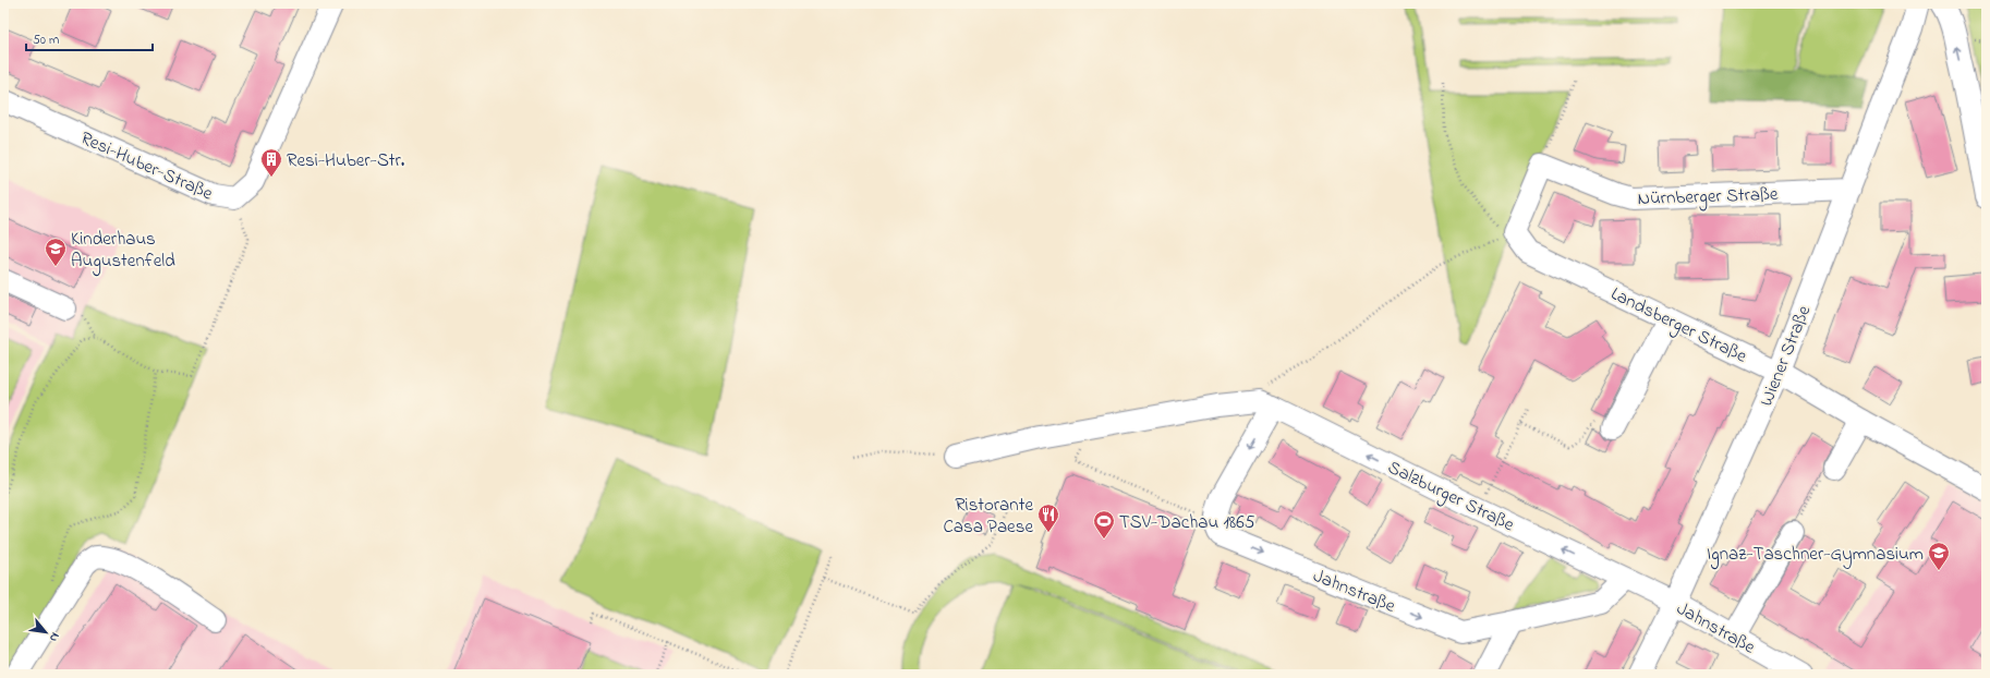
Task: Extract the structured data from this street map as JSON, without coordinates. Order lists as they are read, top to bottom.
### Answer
{
  "streets": {
    "street": [
      "Resi-Huber-Straße",
      "Nürnberger Straße",
      "Landsberger Straße",
      "Wiener Straße",
      "Salzburger Straße",
      "Jahnstraße"
    ]
  },
  "crossings": [
    ["Nürnberger Straße", "Wiener Straße"],
    ["Landsberger Straße", "Wiener Straße"],
    ["Wiener Straße", "Jahnstraße"],
    ["Salzburger Straße", "Jahnstraße"]
  ],
  "one_way": ["Salzburger Straße", "Jahnstraße"],
  "places": {
    "building": ["Resi-Huber-Str."],
    "school or university": ["Kinderhaus Augustenfeld", "Ignaz-Taschner-Gymnasium"],
    "restaurant": ["Ristorante Casa Paese"],
    "sports": ["TSV-Dachau 1865"]
  },
  "scale_bar": "50 m",
  "north": "bottom right"
}
